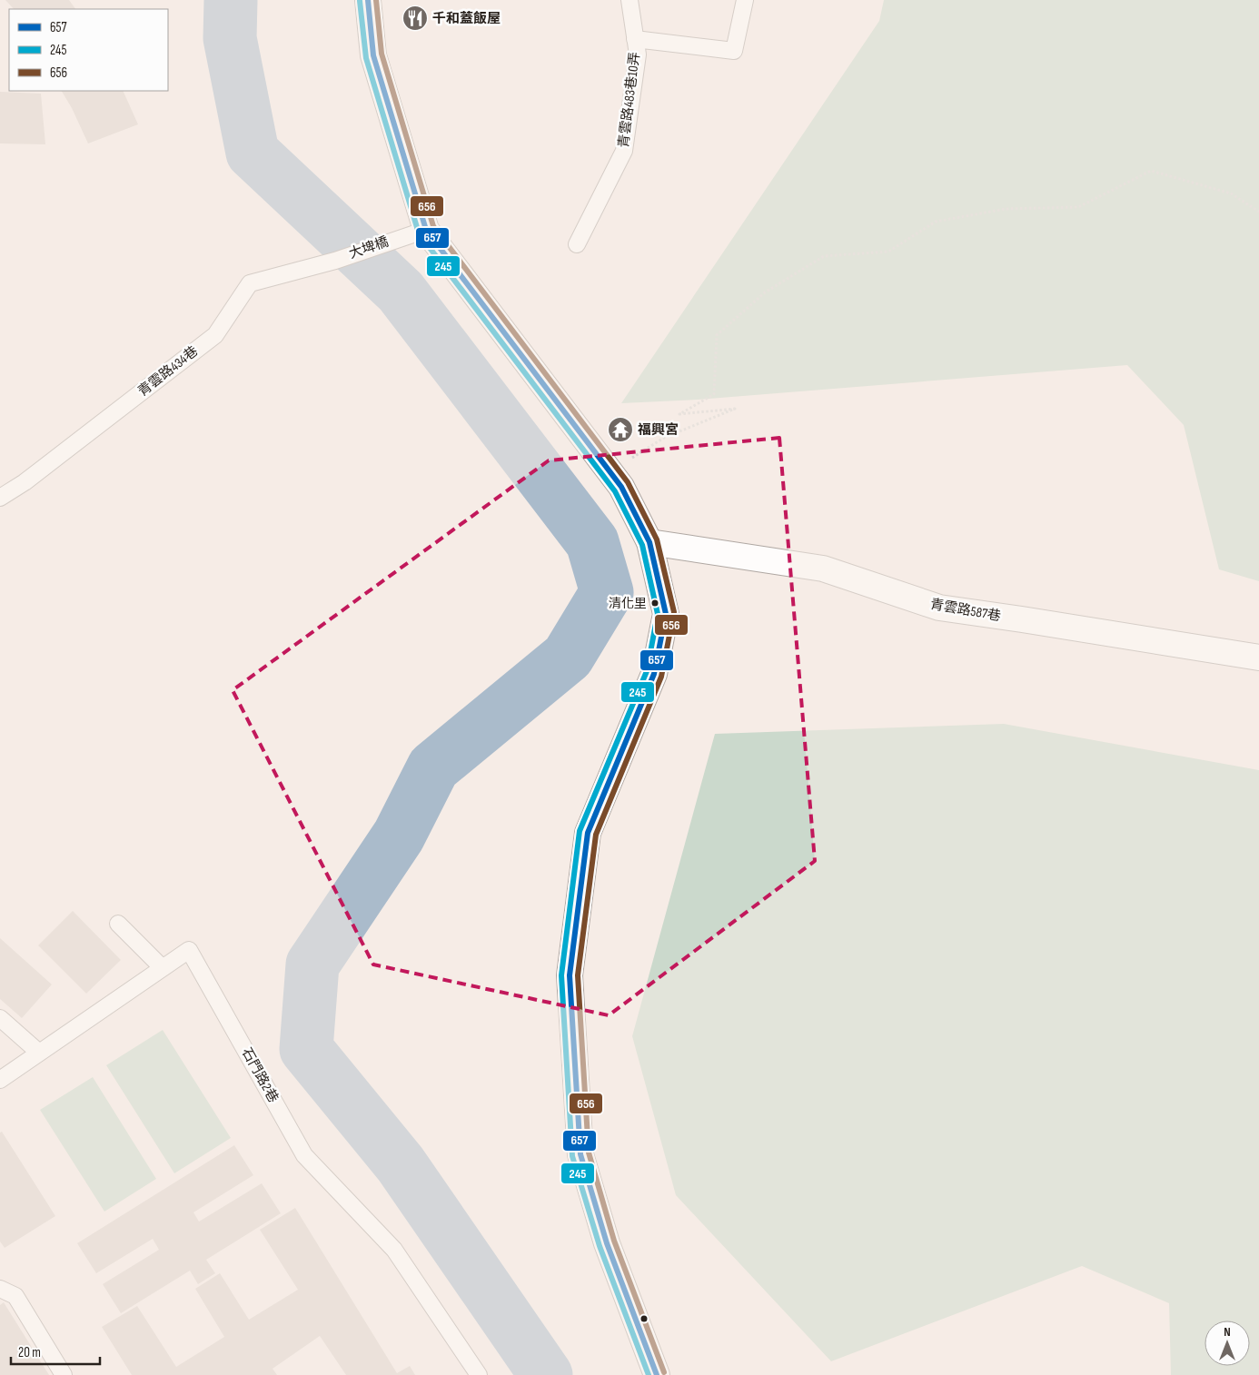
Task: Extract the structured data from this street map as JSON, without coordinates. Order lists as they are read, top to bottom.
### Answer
{
  "streets": {
    "street": ["青雲路587巷"],
    "lane": [
      "青雲路483巷10弄",
      "大埤橋",
      "青雲路434巷",
      "石門路2巷"
    ]
  },
  "crossings": [
    ["大埤橋", "青雲路434巷"]
  ],
  "places": {
    "restaurant": ["千和蓋飯屋"],
    "temple": ["福興宮"],
    "other": ["清化里"]
  },
  "lines": ["transit line 657", "transit line 656", "transit line 245"],
  "legend": ["657", "245", "656"],
  "scale_bar": "20 m",
  "north": "top"
}
